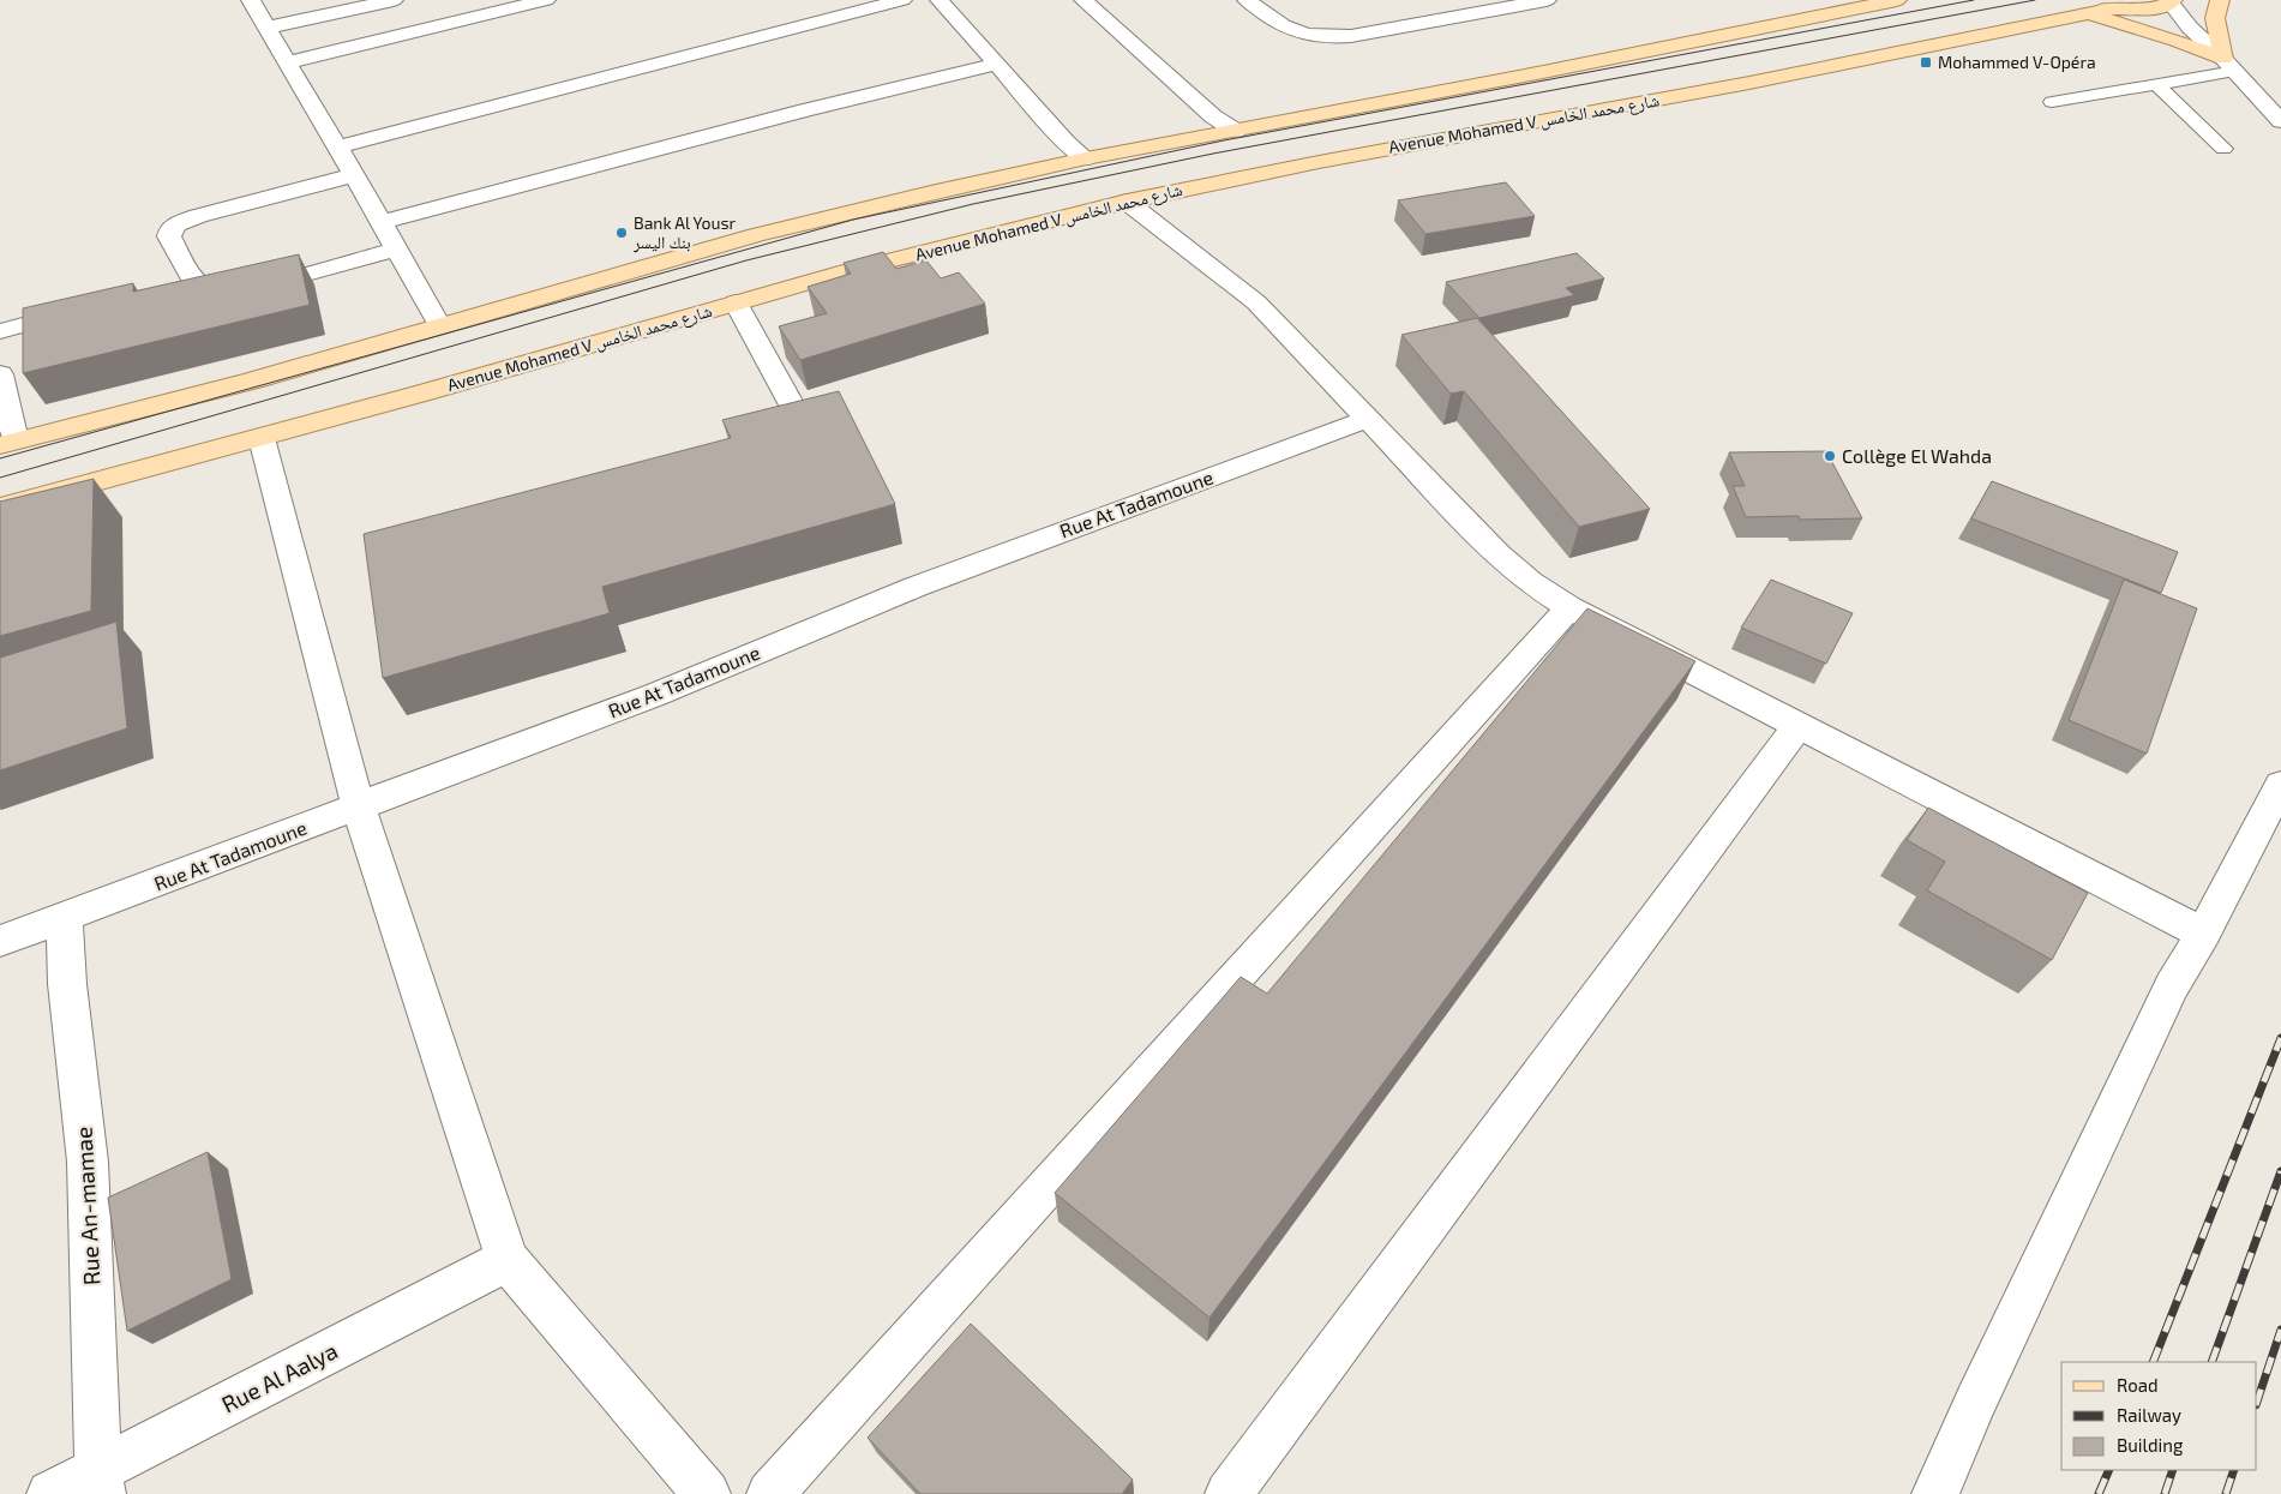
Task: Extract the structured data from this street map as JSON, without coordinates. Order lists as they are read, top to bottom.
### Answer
{
  "streets": {
    "main road": ["Avenue Mohamed V شارع محمد الخامس"],
    "street": ["Rue At Tadamoune", "Rue An-mamae", "Rue Al Aalya"]
  },
  "crossings": [
    ["Rue At Tadamoune", "Rue An-mamae"],
    ["Rue An-mamae", "Rue Al Aalya"]
  ],
  "places": {
    "transit": ["Mohammed V-Opéra"],
    "other": ["Bank Al Yousr بنك اليسر", "Collège El Wahda"]
  },
  "legend": ["Road", "Railway", "Building"]
}
